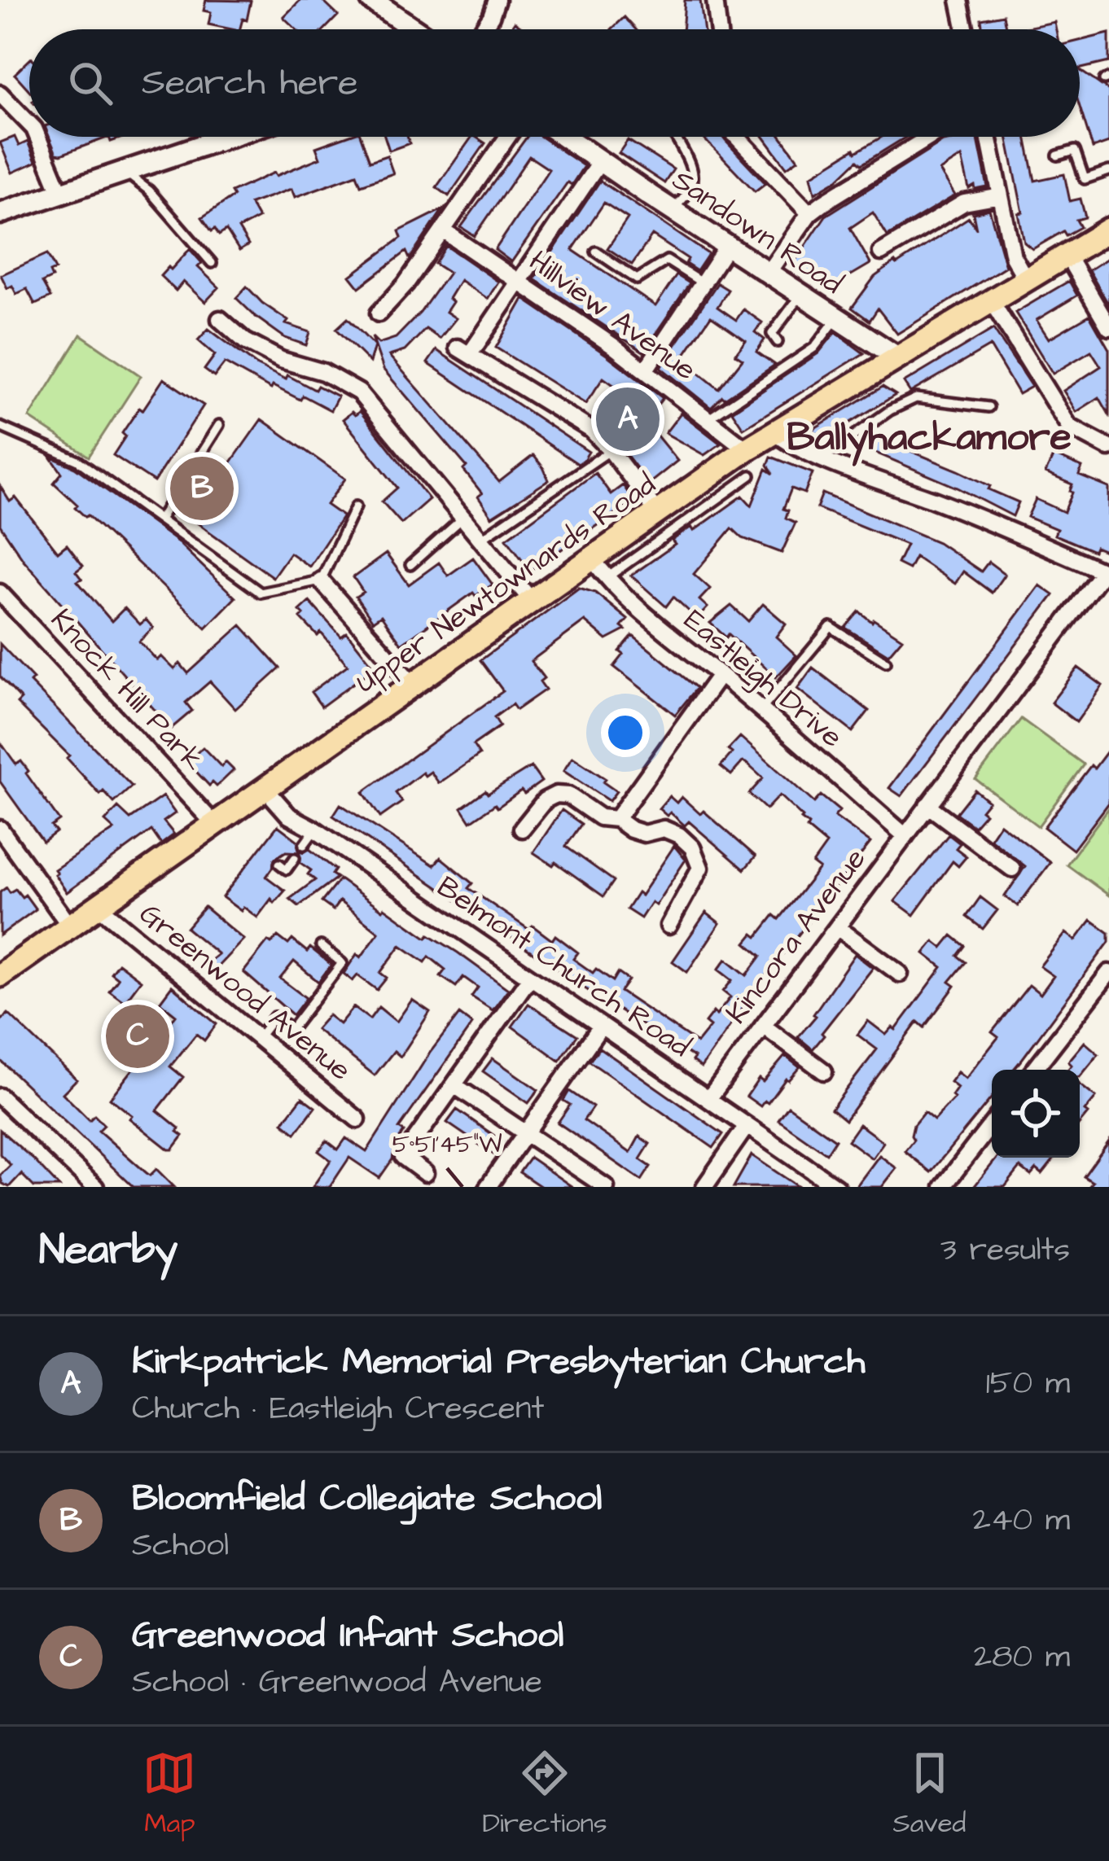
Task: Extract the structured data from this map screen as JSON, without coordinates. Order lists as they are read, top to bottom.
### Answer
{
  "streets": {
    "main road": ["Upper Newtownards Road"],
    "street": [
      "Sandown Road",
      "Hillview Avenue",
      "Eastleigh Drive",
      "Knock Hill Park",
      "Kincora Avenue",
      "Belmont Church Road",
      "Greenwood Avenue"
    ]
  },
  "crossings": [
    ["Sandown Road", "Upper Newtownards Road"],
    ["Hillview Avenue", "Upper Newtownards Road"],
    ["Upper Newtownards Road", "Eastleigh Drive"],
    ["Upper Newtownards Road", "Knock Hill Park"],
    ["Upper Newtownards Road", "Belmont Church Road"],
    ["Upper Newtownards Road", "Greenwood Avenue"],
    ["Eastleigh Drive", "Kincora Avenue"],
    ["Kincora Avenue", "Belmont Church Road"]
  ],
  "districts": ["Ballyhackamore"],
  "page": {
    "search": "Search here",
    "pins": ["A", "B", "C"],
    "heading": ["Nearby", "3 results"],
    "list": [
      {
        "mark": "A",
        "name": "Kirkpatrick Memorial Presbyterian Church",
        "note": "Church · Eastleigh Crescent",
        "value": "150 m"
      },
      {
        "mark": "B",
        "name": "Bloomfield Collegiate School",
        "note": "School",
        "value": "240 m"
      },
      {
        "mark": "C",
        "name": "Greenwood Infant School",
        "note": "School · Greenwood Avenue",
        "value": "280 m"
      }
    ],
    "nav": ["Map", "Directions", "Saved"]
  },
  "coordinates": ["5°51'45\"W"]
}
